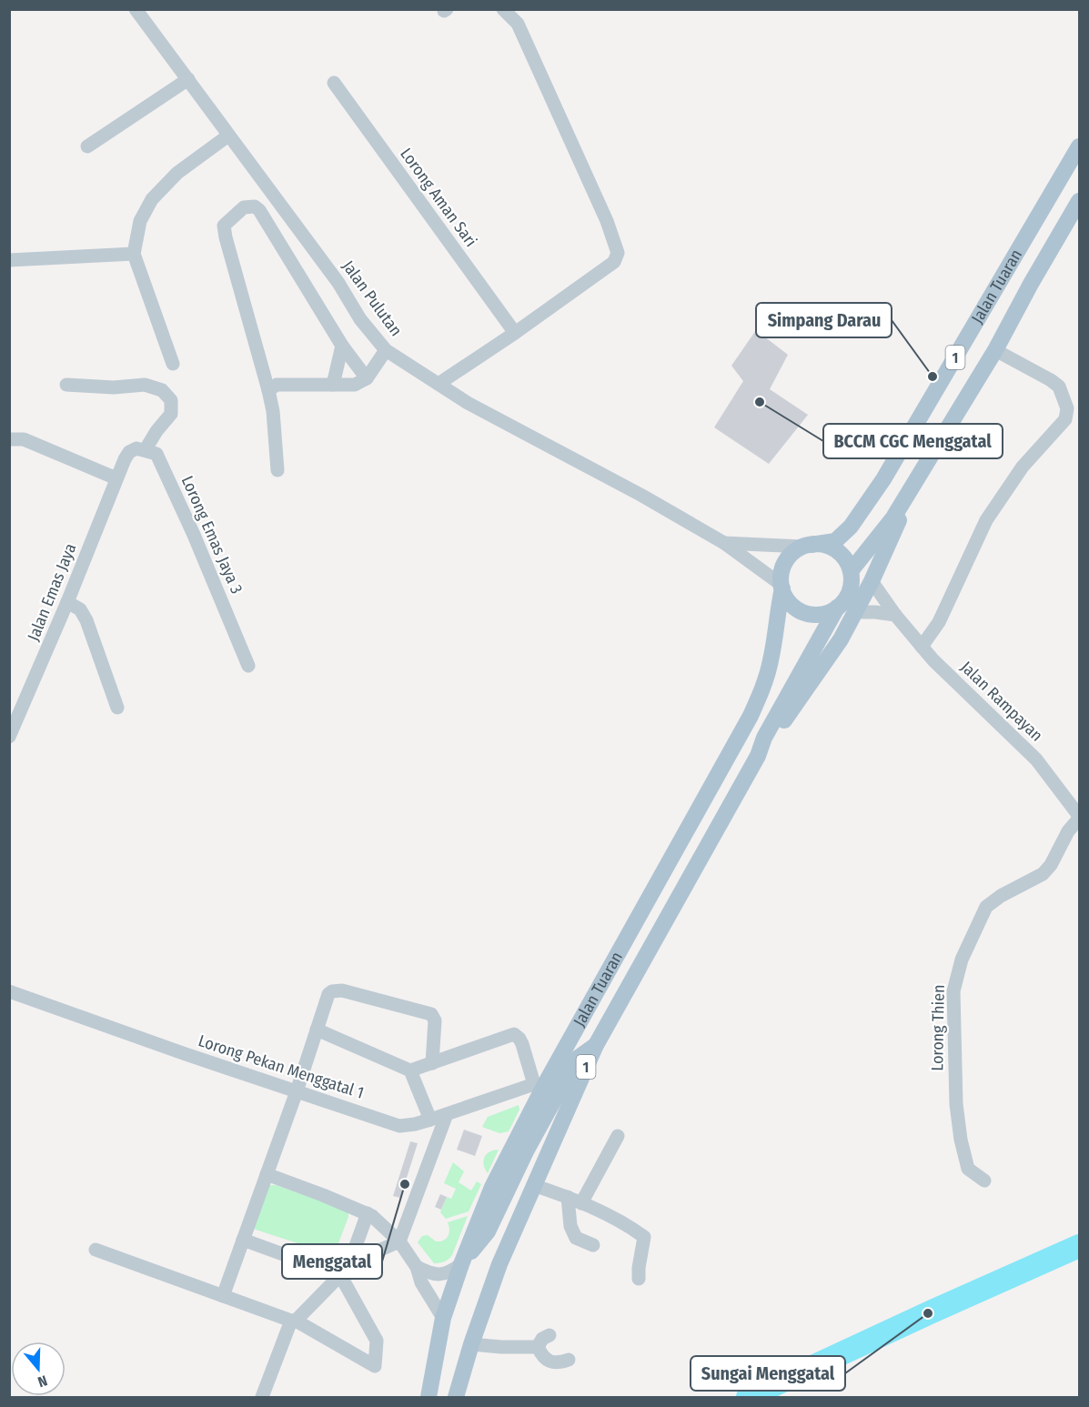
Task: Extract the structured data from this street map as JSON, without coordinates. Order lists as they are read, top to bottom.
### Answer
{
  "streets": {
    "main road": ["Jalan Tuaran", "1"],
    "street": [
      "Lorong Aman Sari",
      "Jalan Pulutan",
      "Lorong Emas Jaya 3",
      "Jalan Emas Jaya",
      "Jalan Rampayan",
      "Lorong Thien",
      "Lorong Pekan Menggatal 1"
    ]
  },
  "crossings": [
    ["Jalan Tuaran", "Jalan Pulutan"],
    ["Jalan Tuaran", "1"],
    ["Jalan Tuaran", "Lorong Pekan Menggatal 1"],
    ["Jalan Pulutan", "1"],
    ["Lorong Emas Jaya 3", "Jalan Emas Jaya"],
    ["Jalan Rampayan", "Lorong Thien"]
  ],
  "places": [
    "Simpang Darau",
    "BCCM CGC Menggatal",
    "Menggatal",
    "Sungai Menggatal"
  ],
  "north": "bottom"
}
